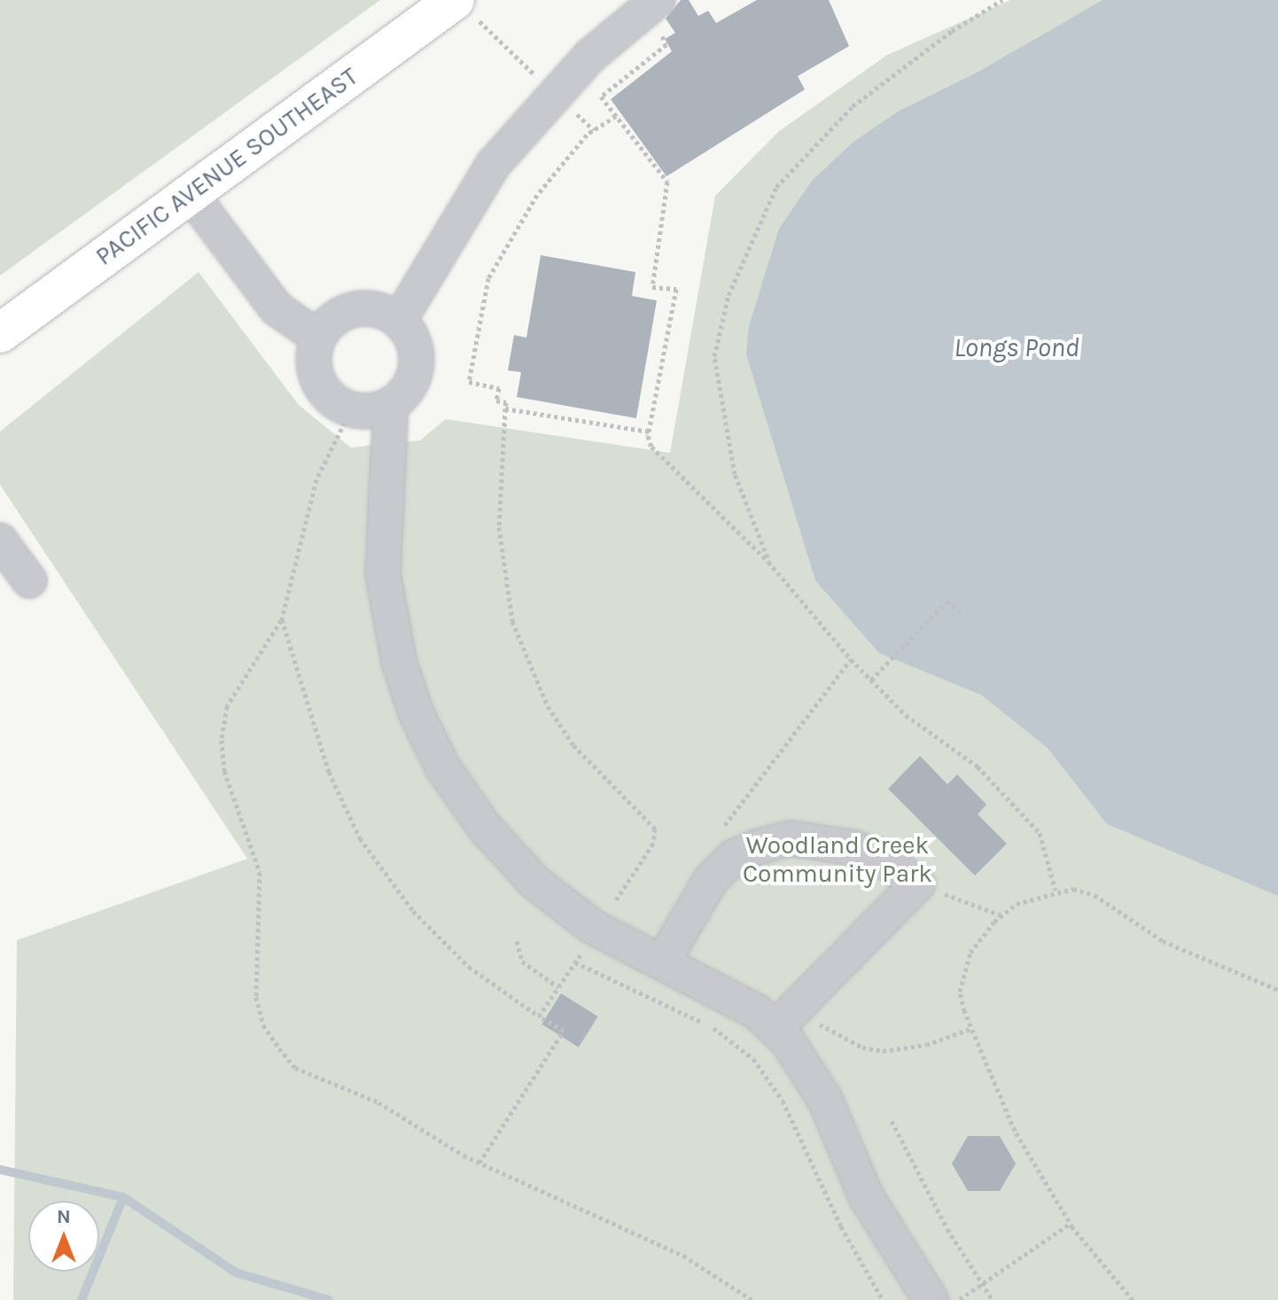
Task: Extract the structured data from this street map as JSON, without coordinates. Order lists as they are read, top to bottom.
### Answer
{
  "streets": {
    "main road": ["PACIFIC AVENUE SOUTHEAST"]
  },
  "water": ["Longs Pond"],
  "parks": ["Woodland Creek Community Park"],
  "north": "top"
}
